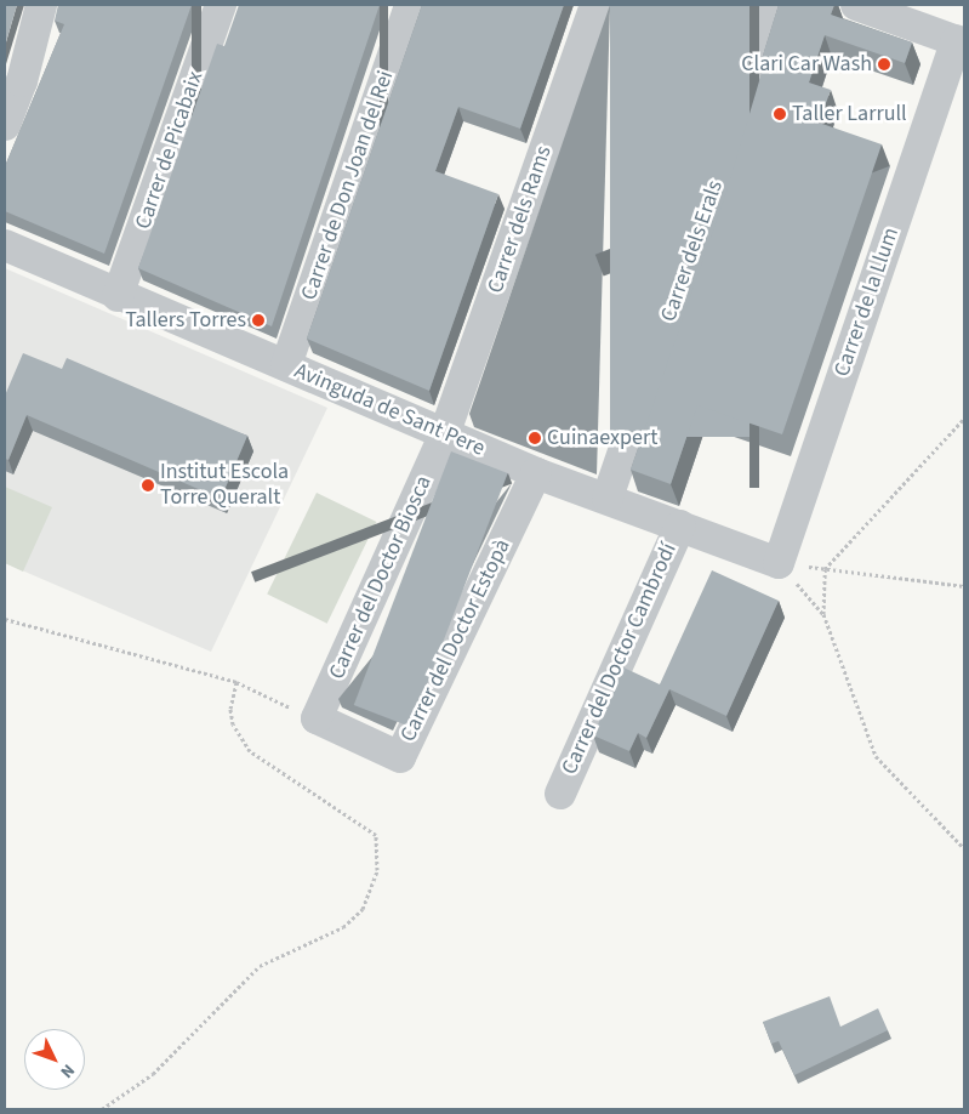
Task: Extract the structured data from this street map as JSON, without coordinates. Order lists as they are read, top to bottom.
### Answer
{
  "streets": {
    "street": [
      "Carrer de Picabaix",
      "Carrer de Don Joan del Rei",
      "Carrer dels Rams",
      "Carrer dels Erals",
      "Carrer de la Llum",
      "Avinguda de Sant Pere",
      "Carrer del Doctor Biosca",
      "Carrer del Doctor Estopà",
      "Carrer del Doctor Cambrodí"
    ]
  },
  "crossings": [
    ["Carrer de Picabaix", "Avinguda de Sant Pere"],
    ["Carrer de Don Joan del Rei", "Avinguda de Sant Pere"],
    ["Carrer dels Rams", "Avinguda de Sant Pere"],
    ["Carrer dels Rams", "Carrer del Doctor Biosca"],
    ["Carrer dels Erals", "Avinguda de Sant Pere"],
    ["Carrer de la Llum", "Avinguda de Sant Pere"],
    ["Avinguda de Sant Pere", "Carrer del Doctor Biosca"],
    ["Avinguda de Sant Pere", "Carrer del Doctor Estopà"],
    ["Avinguda de Sant Pere", "Carrer del Doctor Cambrodí"],
    ["Carrer del Doctor Biosca", "Carrer del Doctor Estopà"]
  ],
  "places": [
    "Clari Car Wash",
    "Taller Larrull",
    "Tallers Torres",
    "Cuinaexpert",
    "Institut Escola Torre Queralt"
  ],
  "north": "bottom right"
}
